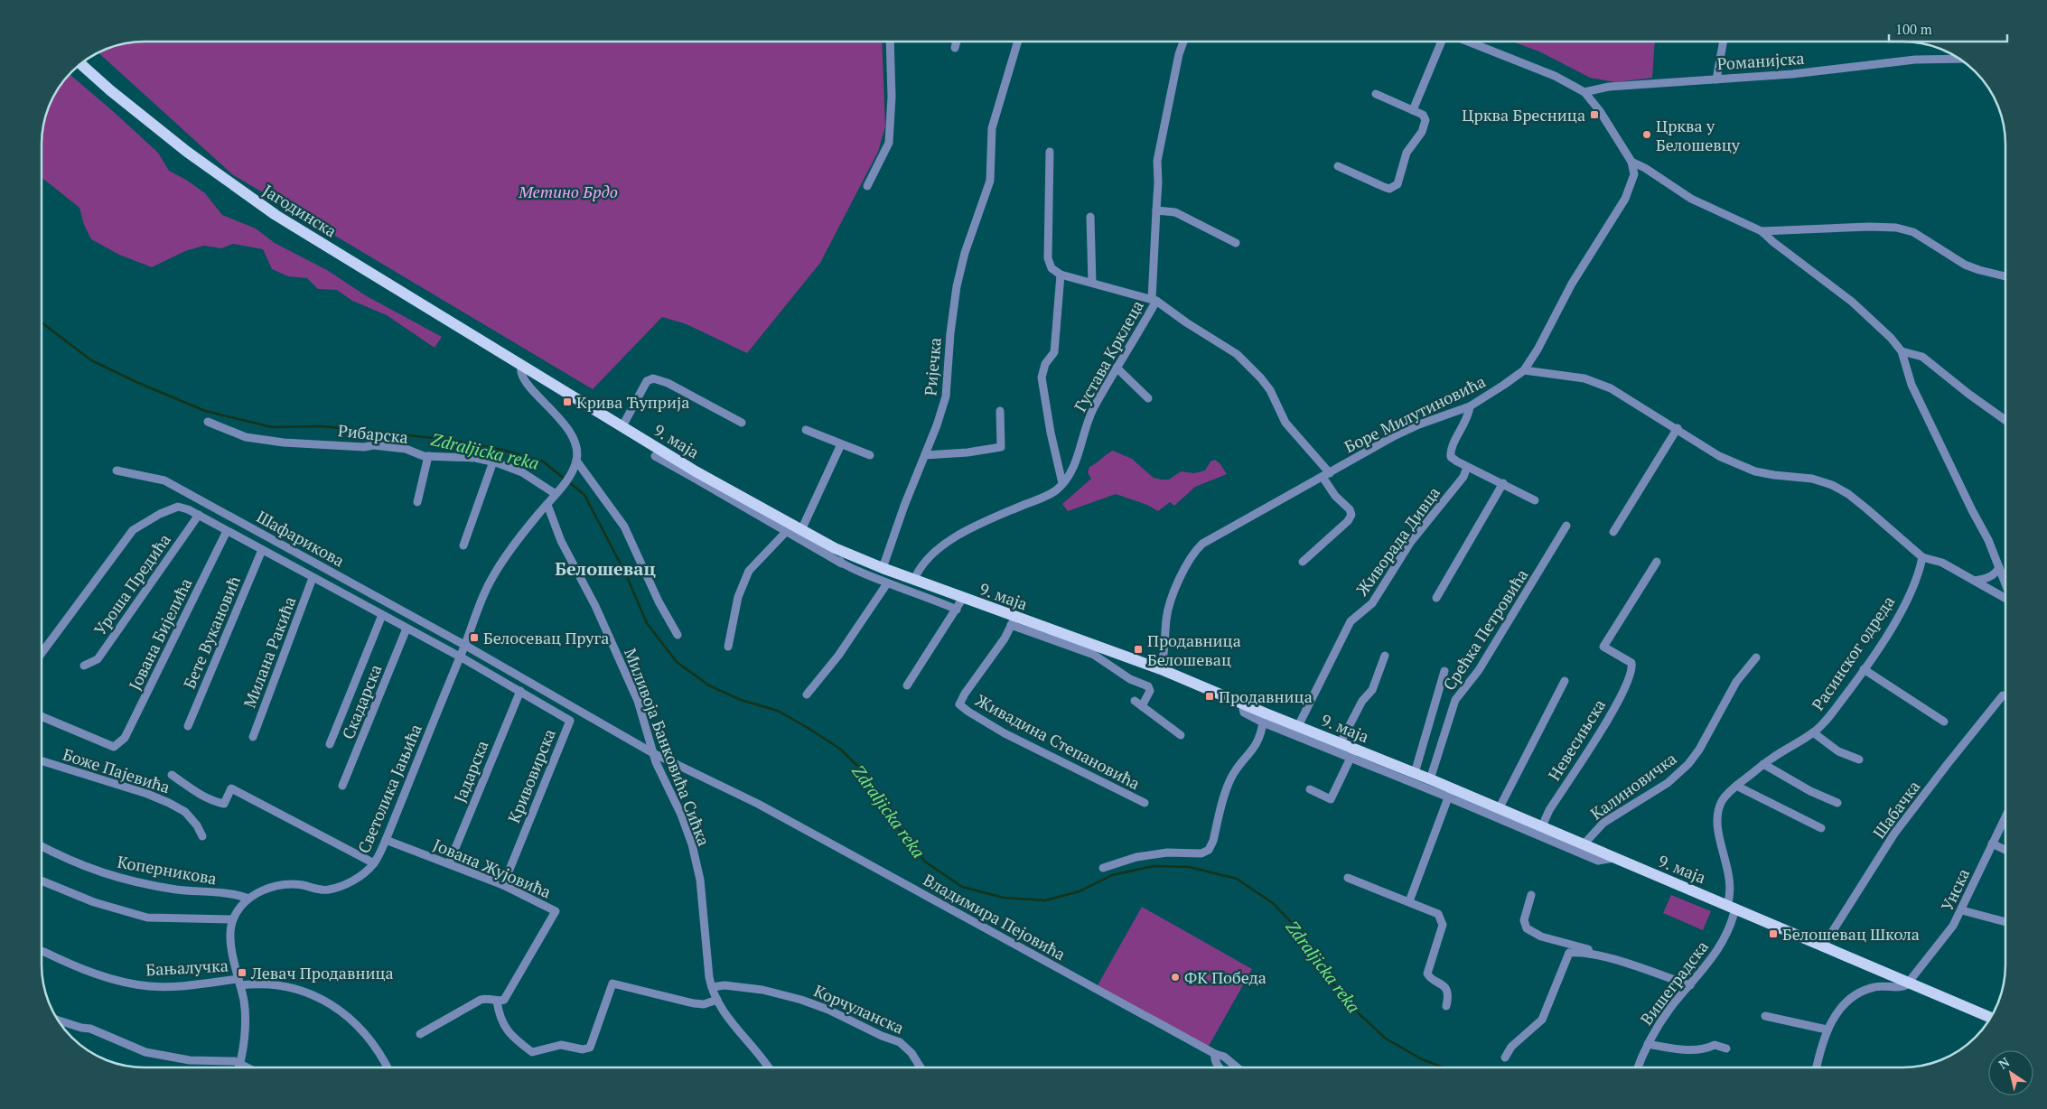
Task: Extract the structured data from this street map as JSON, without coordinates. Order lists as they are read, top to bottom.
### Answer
{
  "streets": {
    "main road": ["Јагодинска", "9. маја"],
    "street": [
      "Романијска",
      "Густава Крклеца",
      "Ријечка",
      "Боре Милутиновића",
      "Рибарска",
      "Шафарикова",
      "Живорада Дивца",
      "Уроша Предића",
      "Срећка Петровића",
      "Бете Вукановић",
      "Јована Бијелића",
      "Милана Ракића",
      "Расинског одреда",
      "Скадарска",
      "Невесињска",
      "Живадина Степановића",
      "Миливоја Банковића Сићка",
      "Боже Пајевића",
      "Јадарска",
      "Кривовирска",
      "Калиновичка",
      "Светолика Јањића",
      "Шабачка",
      "Јована Жујовића",
      "Коперникова",
      "Унска",
      "Владимира Пејовића",
      "Бањалучка",
      "Вишеградска",
      "Корчуланска"
    ]
  },
  "crossings": [
    ["Јагодинска", "9. маја"],
    ["Густава Крклеца", "9. маја"],
    ["Ријечка", "9. маја"],
    ["Боре Милутиновића", "9. маја"],
    ["Рибарска", "Светолика Јањића"],
    ["9. маја", "Живорада Дивца"],
    ["9. маја", "Срећка Петровића"],
    ["9. маја", "Расинског одреда"],
    ["9. маја", "Невесињска"],
    ["9. маја", "Живадина Степановића"],
    ["9. маја", "Калиновичка"],
    ["9. маја", "Шабачка"],
    ["9. маја", "Унска"],
    ["9. маја", "Вишеградска"],
    ["Шафарикова", "Миливоја Банковића Сићка"],
    ["Шафарикова", "Светолика Јањића"],
    ["Шафарикова", "Владимира Пејовића"],
    ["Уроша Предића", "Кривовирска"],
    ["Бете Вукановић", "Кривовирска"],
    ["Јована Бијелића", "Кривовирска"],
    ["Милана Ракића", "Кривовирска"],
    ["Расинског одреда", "Вишеградска"],
    ["Скадарска", "Кривовирска"],
    ["Миливоја Банковића Сићка", "Светолика Јањића"],
    ["Миливоја Банковића Сићка", "Владимира Пејовића"],
    ["Миливоја Банковића Сићка", "Корчуланска"],
    ["Јадарска", "Кривовирска"],
    ["Јадарска", "Јована Жујовића"],
    ["Кривовирска", "Светолика Јањића"],
    ["Кривовирска", "Јована Жујовића"],
    ["Светолика Јањића", "Јована Жујовића"],
    ["Светолика Јањића", "Коперникова"]
  ],
  "districts": ["Белошевац"],
  "water": ["Zdraljicka reka"],
  "parks": ["Метино Брдо"],
  "places": {
    "transit": [
      "Црква Бресница",
      "Крива Ћуприја",
      "Белосевац Пруга",
      "Продавница Белошевац",
      "Продавница",
      "Белошевац Школа",
      "Левач Продавница"
    ],
    "other": ["Црква у Белошевцу", "ФК Победа"]
  },
  "scale_bar": "100 m",
  "north": "top left"
}
